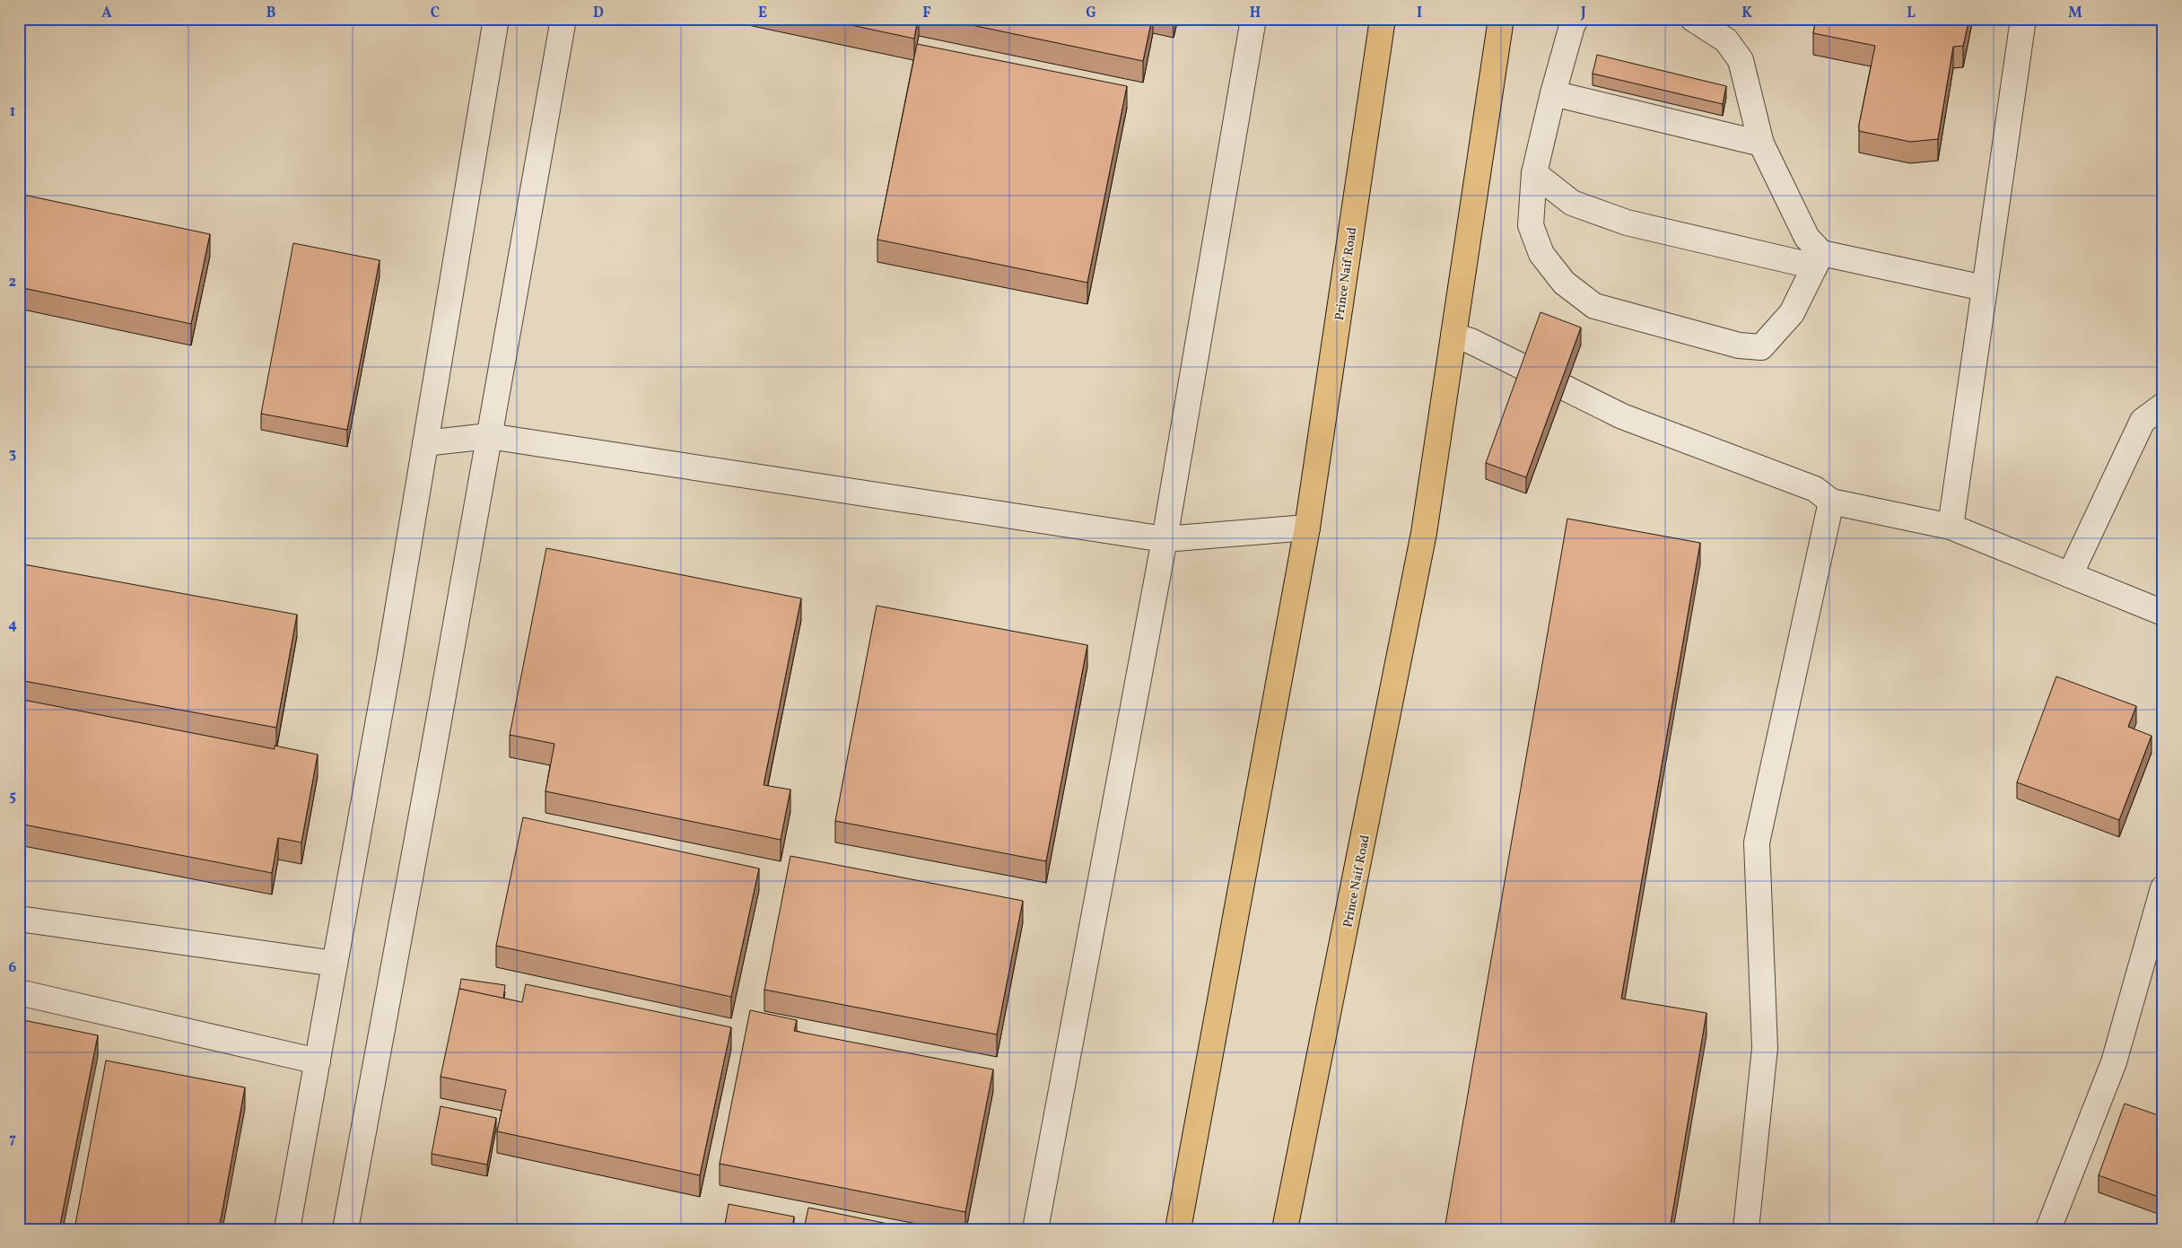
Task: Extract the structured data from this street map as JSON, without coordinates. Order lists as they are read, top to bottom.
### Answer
{
  "streets": {
    "main road": ["Prince Naif Road"]
  },
  "grid": {
    "columns": [
      "A",
      "B",
      "C",
      "D",
      "E",
      "F",
      "G",
      "H",
      "I",
      "J",
      "K",
      "L",
      "M"
    ],
    "rows": [
      "1",
      "2",
      "3",
      "4",
      "5",
      "6",
      "7"
    ]
  }
}
